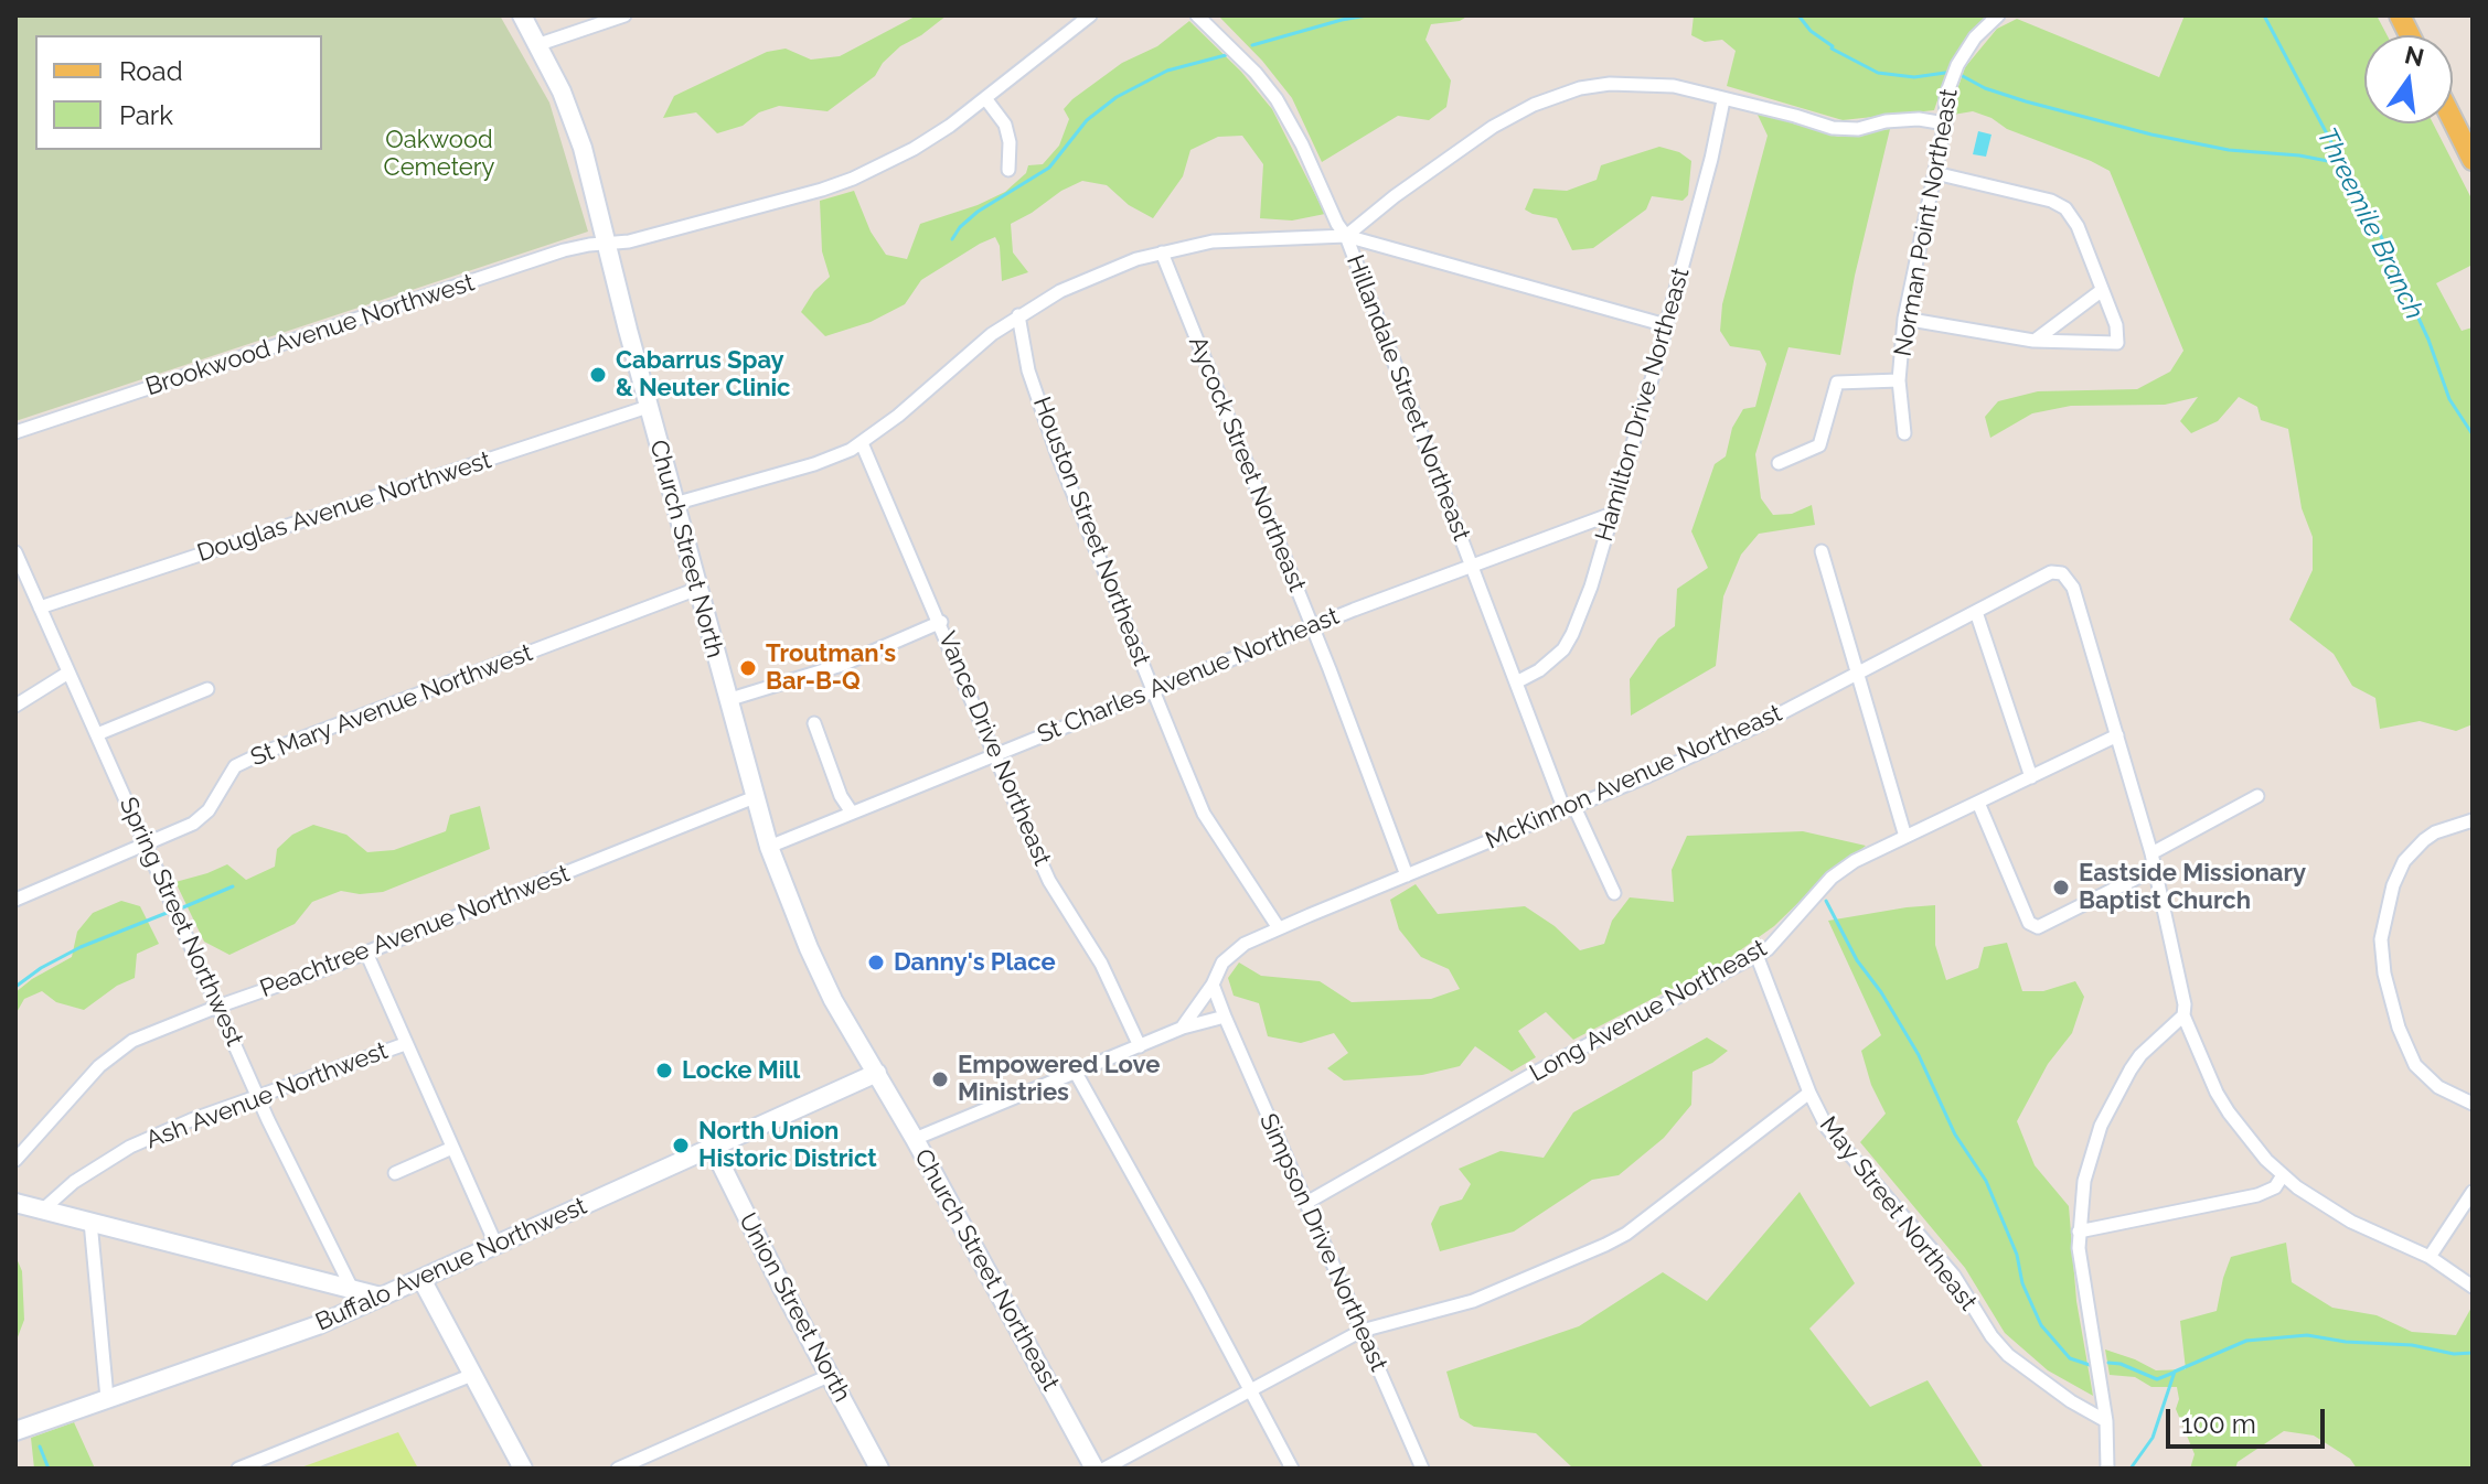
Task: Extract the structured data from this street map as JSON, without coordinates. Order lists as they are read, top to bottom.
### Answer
{
  "streets": {
    "street": [
      "Norman Point Northeast",
      "Brookwood Avenue Northwest",
      "Hillandale Street Northeast",
      "Hamilton Drive Northeast",
      "Aycock Street Northeast",
      "Douglas Avenue Northwest",
      "Houston Street Northeast",
      "Church Street North",
      "St Charles Avenue Northeast",
      "St Mary Avenue Northwest",
      "Vance Drive Northeast",
      "McKinnon Avenue Northeast",
      "Spring Street Northwest",
      "Peachtree Avenue Northwest",
      "Long Avenue Northeast",
      "Ash Avenue Northwest",
      "May Street Northeast",
      "Simpson Drive Northeast",
      "Buffalo Avenue Northwest",
      "Church Street Northeast",
      "Union Street North"
    ]
  },
  "crossings": [
    ["Brookwood Avenue Northwest", "Church Street North"],
    ["Hillandale Street Northeast", "Hamilton Drive Northeast"],
    ["Hillandale Street Northeast", "St Charles Avenue Northeast"],
    ["Hillandale Street Northeast", "McKinnon Avenue Northeast"],
    ["Hamilton Drive Northeast", "St Charles Avenue Northeast"],
    ["Aycock Street Northeast", "St Charles Avenue Northeast"],
    ["Aycock Street Northeast", "McKinnon Avenue Northeast"],
    ["Douglas Avenue Northwest", "Church Street North"],
    ["Douglas Avenue Northwest", "Spring Street Northwest"],
    ["Houston Street Northeast", "St Charles Avenue Northeast"],
    ["Houston Street Northeast", "McKinnon Avenue Northeast"],
    ["Church Street North", "St Charles Avenue Northeast"],
    ["Church Street North", "St Mary Avenue Northwest"],
    ["Church Street North", "Peachtree Avenue Northwest"],
    ["Church Street North", "Buffalo Avenue Northwest"],
    ["Church Street North", "Church Street Northeast"],
    ["St Charles Avenue Northeast", "Vance Drive Northeast"],
    ["St Mary Avenue Northwest", "Spring Street Northwest"],
    ["McKinnon Avenue Northeast", "Long Avenue Northeast"],
    ["Spring Street Northwest", "Peachtree Avenue Northwest"],
    ["Spring Street Northwest", "Ash Avenue Northwest"],
    ["Long Avenue Northeast", "May Street Northeast"],
    ["Long Avenue Northeast", "Simpson Drive Northeast"],
    ["Buffalo Avenue Northwest", "Church Street Northeast"],
    ["Buffalo Avenue Northwest", "Union Street North"]
  ],
  "water": ["Threemile Branch"],
  "parks": ["Oakwood Cemetery"],
  "places": [
    "Cabarrus Spay & Neuter Clinic",
    "Troutman's Bar-B-Q",
    "Eastside Missionary Baptist Church",
    "Danny's Place",
    "Locke Mill",
    "Empowered Love Ministries",
    "North Union Historic District"
  ],
  "legend": ["Road", "Park"],
  "scale_bar": "100 m",
  "north": "top"
}
